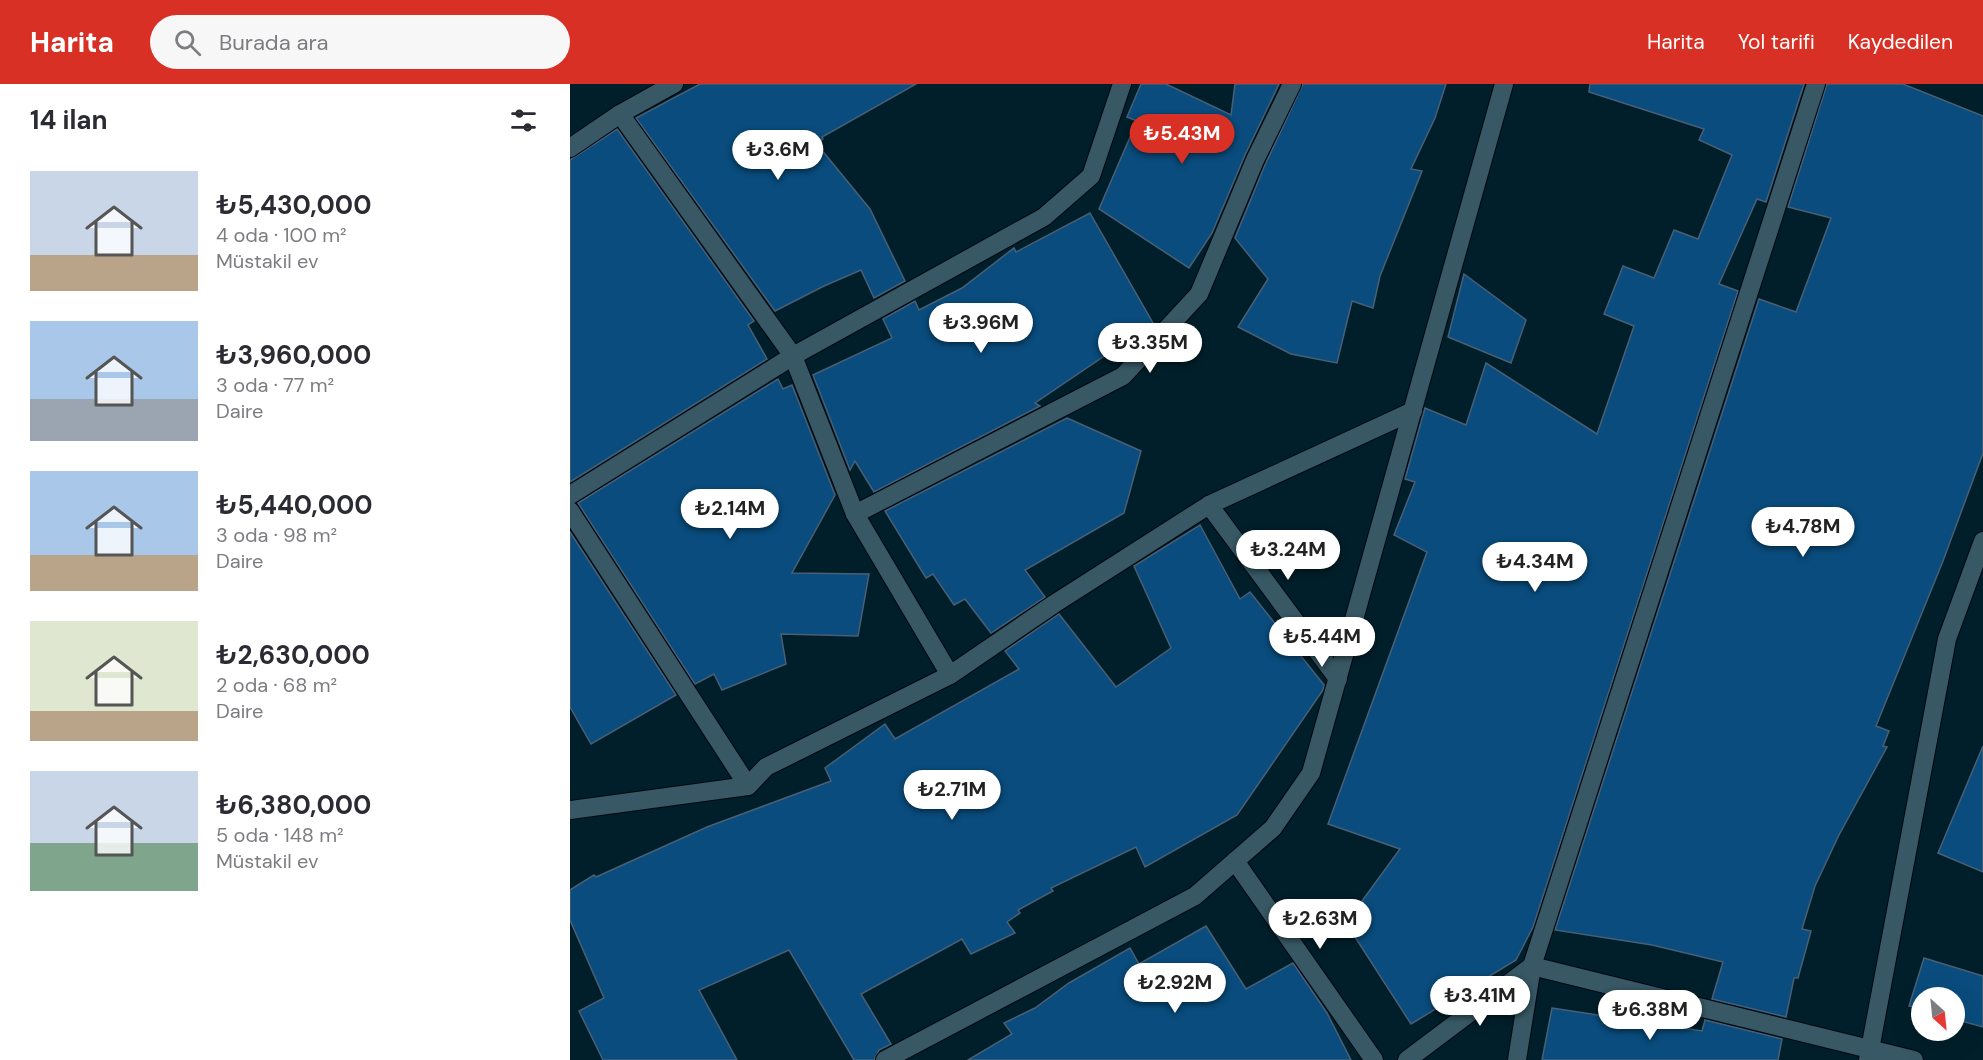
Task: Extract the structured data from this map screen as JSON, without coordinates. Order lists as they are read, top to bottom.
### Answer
{
  "north": "bottom right",
  "page": {
    "header": "Harita",
    "search": "Burada ara",
    "nav": ["Harita", "Yol tarifi", "Kaydedilen"],
    "heading": "14 ilan",
    "price": [
      "₺5.43M",
      "₺3.6M",
      "₺3.96M",
      "₺3.35M",
      "₺2.14M",
      "₺4.78M",
      "₺3.24M",
      "₺4.34M",
      "₺5.44M",
      "₺2.71M",
      "₺2.63M",
      "₺2.92M",
      "₺3.41M",
      "₺6.38M"
    ],
    "list": [
      {
        "name": "₺5,430,000",
        "note": "4 oda · 100 m² · Müstakil ev"
      },
      {
        "name": "₺3,960,000",
        "note": "3 oda · 77 m² · Daire"
      },
      {
        "name": "₺5,440,000",
        "note": "3 oda · 98 m² · Daire"
      },
      {
        "name": "₺2,630,000",
        "note": "2 oda · 68 m² · Daire"
      },
      {
        "name": "₺6,380,000",
        "note": "5 oda · 148 m² · Müstakil ev"
      }
    ]
  }
}
